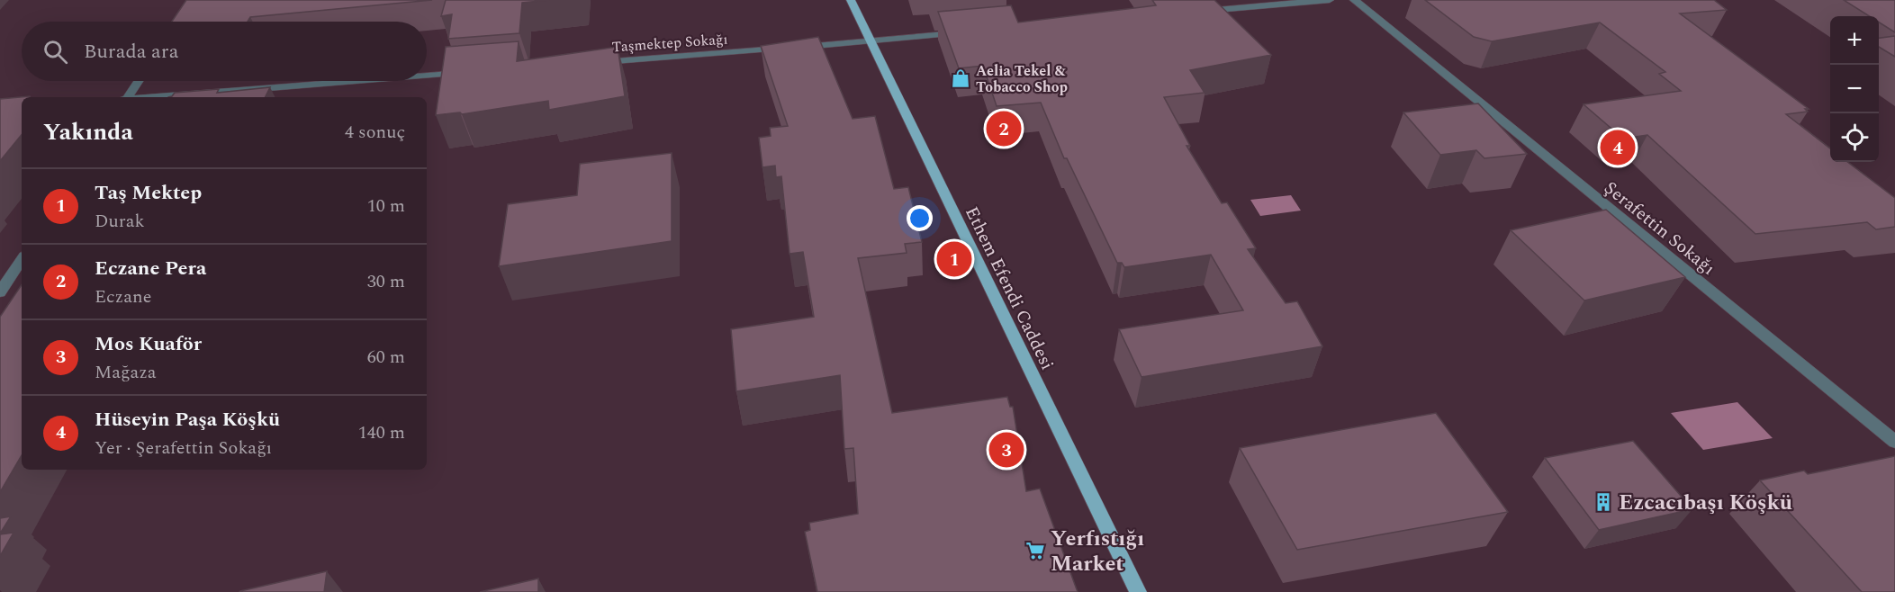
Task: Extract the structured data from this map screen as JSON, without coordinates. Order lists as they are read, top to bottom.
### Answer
{
  "streets": {
    "main road": ["Ethem Efendi Caddesi"],
    "street": ["Taşmektep Sokağı", "Şerafettin Sokağı"]
  },
  "crossings": [
    ["Taşmektep Sokağı", "Ethem Efendi Caddesi"]
  ],
  "places": {
    "shop": ["Aelia Tekel & Tobacco Shop"],
    "building": ["Ezcacıbaşı Köşkü"],
    "supermarket": ["Yerfıstığı Market"]
  },
  "page": {
    "map_buttons": ["+", "−"],
    "search": "Burada ara",
    "heading": ["Yakında", "4 sonuç"],
    "pins": [
      "2",
      "4",
      "1",
      "3"
    ],
    "list": [
      {
        "mark": "1",
        "name": "Taş Mektep",
        "note": "Durak",
        "value": "10 m"
      },
      {
        "mark": "2",
        "name": "Eczane Pera",
        "note": "Eczane",
        "value": "30 m"
      },
      {
        "mark": "3",
        "name": "Mos Kuaför",
        "note": "Mağaza",
        "value": "60 m"
      },
      {
        "mark": "4",
        "name": "Hüseyin Paşa Köşkü",
        "note": "Yer · Şerafettin Sokağı",
        "value": "140 m"
      }
    ]
  }
}
